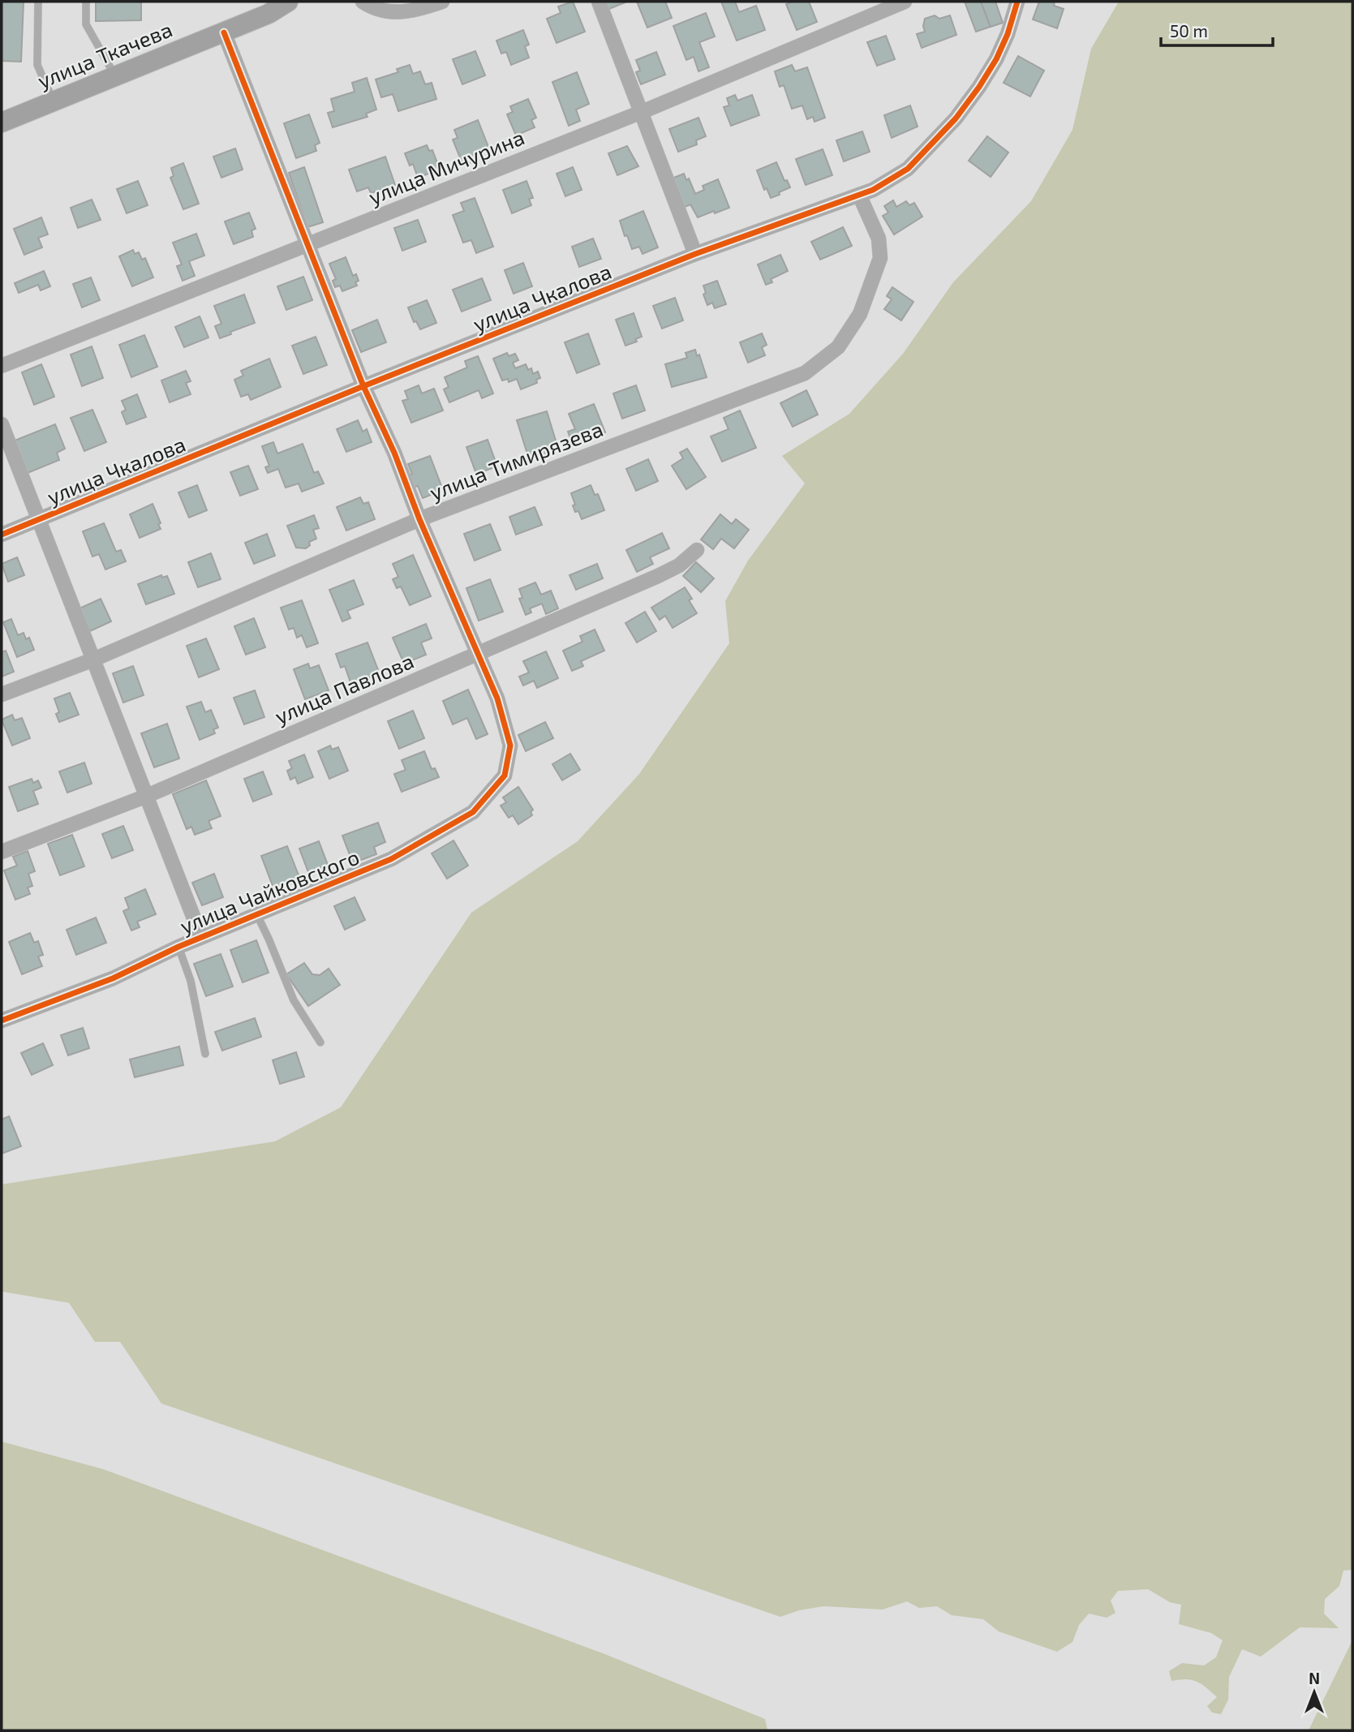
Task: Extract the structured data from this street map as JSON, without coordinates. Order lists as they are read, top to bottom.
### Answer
{
  "streets": {
    "street": [
      "улица Ткачева",
      "улица Мичурина",
      "улица Чкалова",
      "улица Тимирязева",
      "улица Павлова",
      "улица Чайковского"
    ]
  },
  "crossings": [
    ["улица Чкалова", "улица Тимирязева"],
    ["улица Павлова", "улица Чайковского"]
  ],
  "scale_bar": "50 m",
  "north": "top"
}
